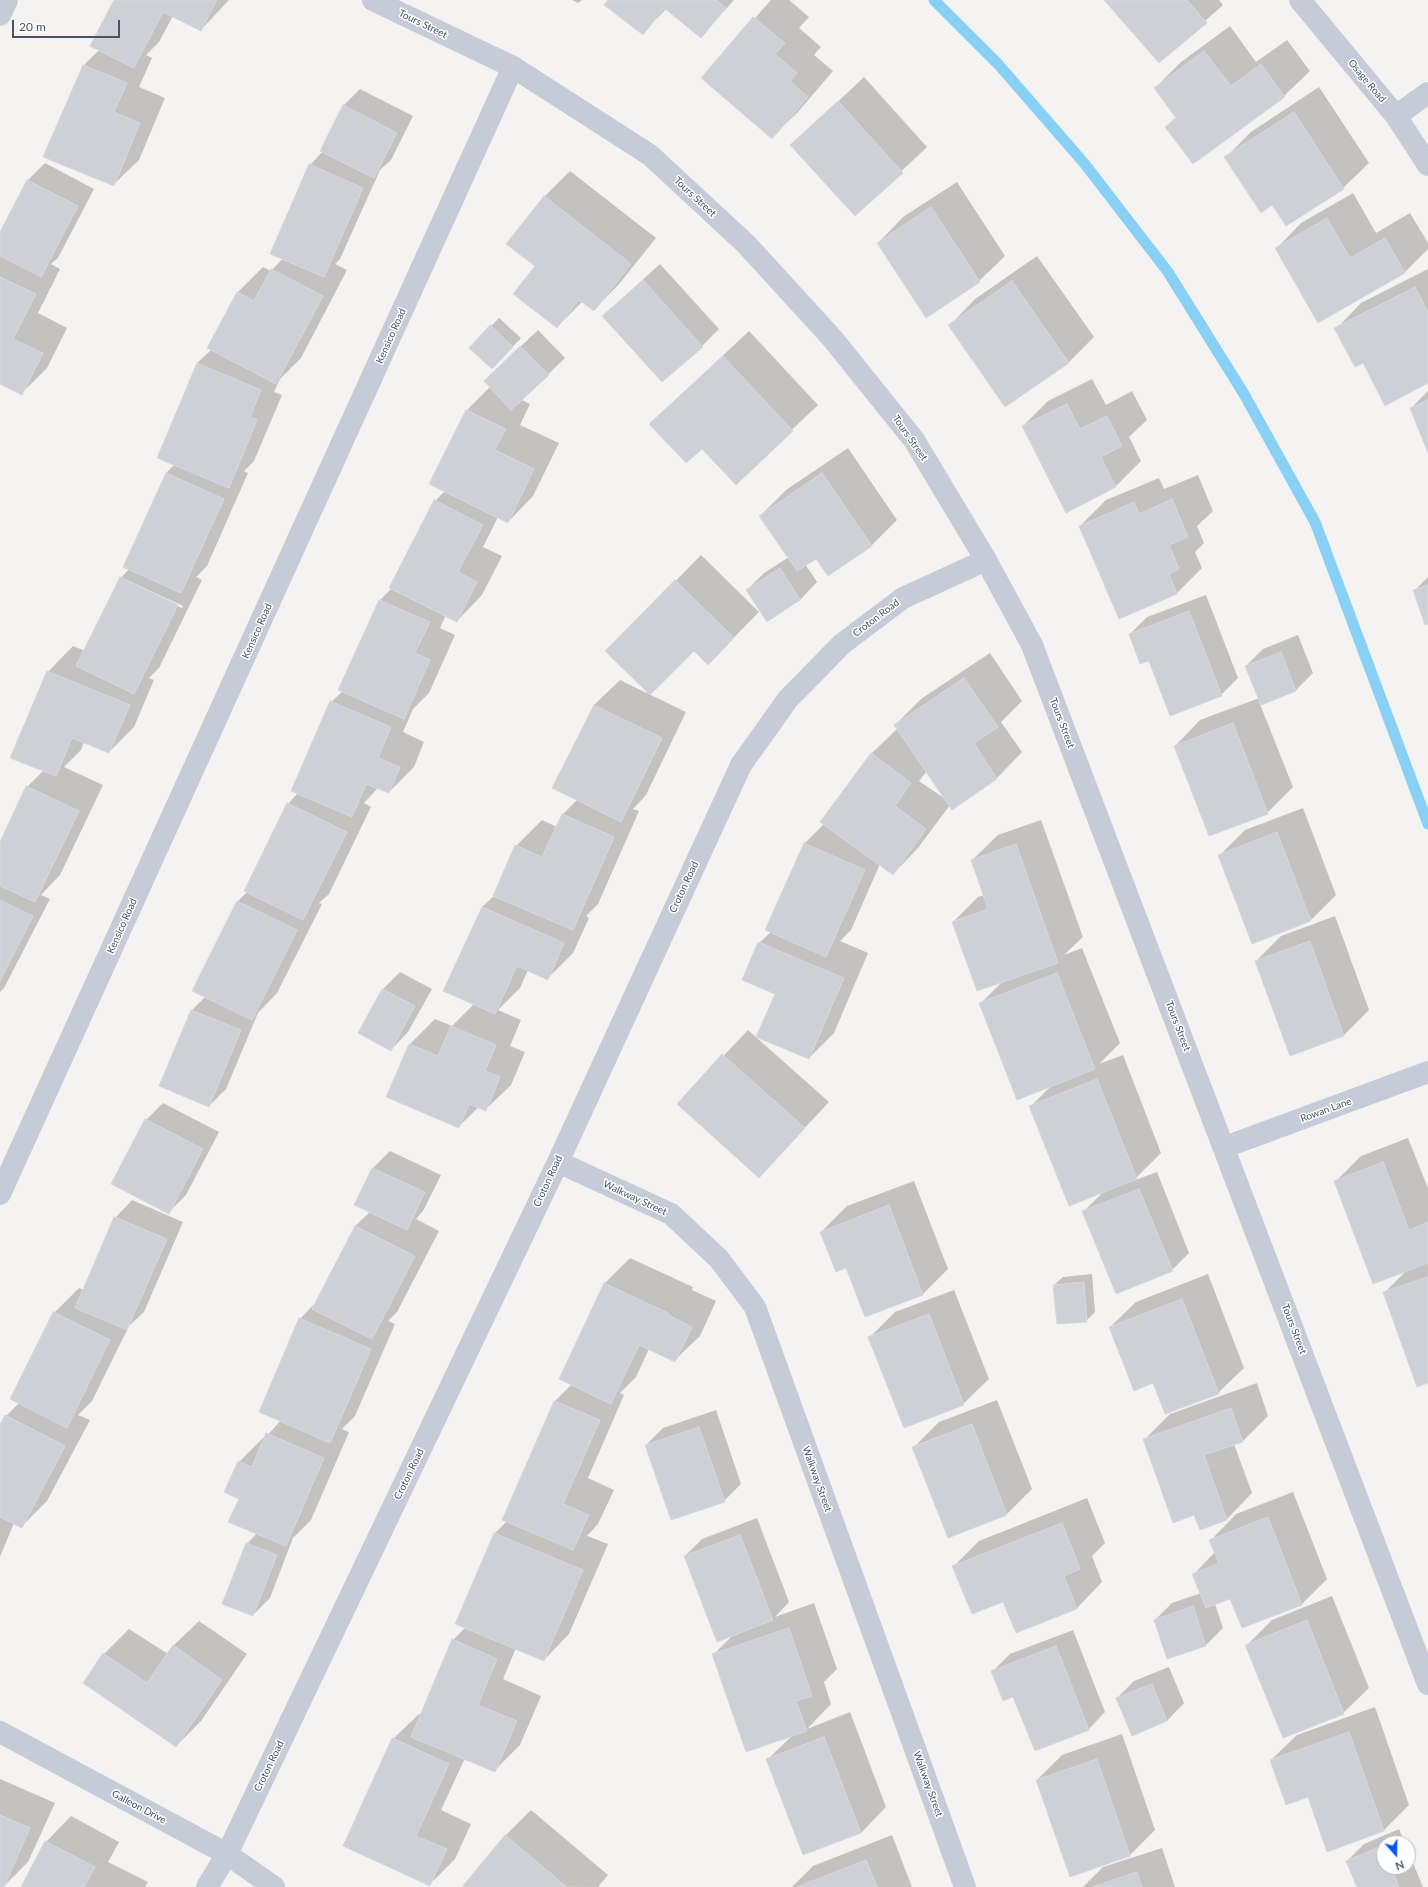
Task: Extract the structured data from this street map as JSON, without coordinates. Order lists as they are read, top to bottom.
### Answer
{
  "streets": {
    "street": [
      "Tours Street",
      "Osage Road",
      "Kensico Road",
      "Croton Road",
      "Rowan Lane",
      "Walkway Street",
      "Galleon Drive"
    ]
  },
  "crossings": [
    ["Tours Street", "Kensico Road"],
    ["Tours Street", "Croton Road"],
    ["Tours Street", "Rowan Lane"],
    ["Croton Road", "Walkway Street"],
    ["Croton Road", "Galleon Drive"]
  ],
  "scale_bar": "20 m",
  "north": "bottom"
}
